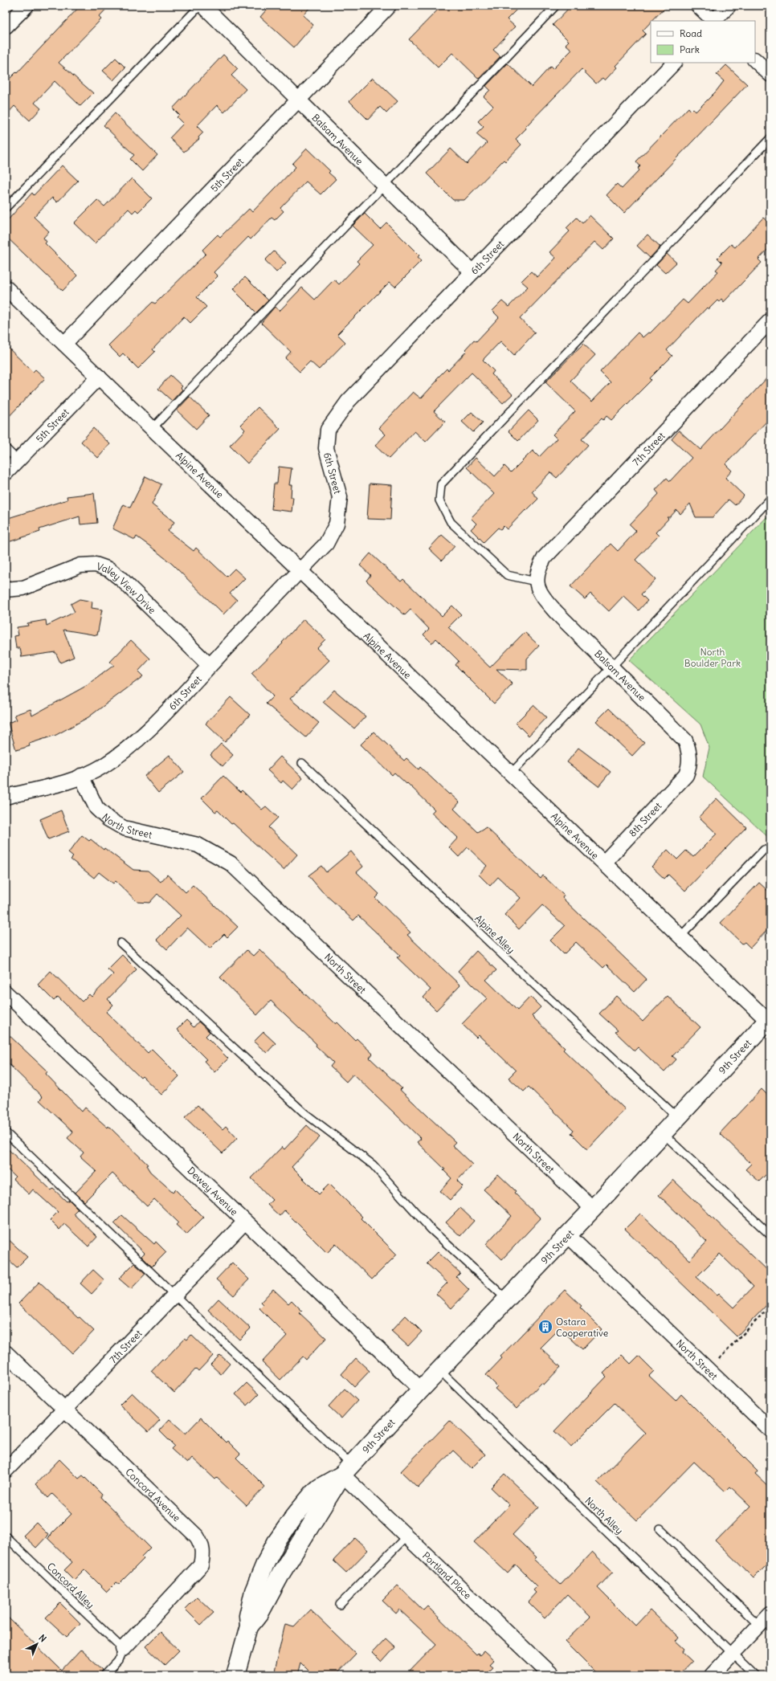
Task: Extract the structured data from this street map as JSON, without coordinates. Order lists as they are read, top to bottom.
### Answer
{
  "streets": {
    "street": [
      "Balsam Avenue",
      "5th Street",
      "6th Street",
      "7th Street",
      "Alpine Avenue",
      "Valley View Drive",
      "8th Street",
      "North Street",
      "9th Street",
      "Dewey Avenue",
      "Concord Avenue",
      "Portland Place"
    ],
    "lane": ["Alpine Alley", "North Alley", "Concord Alley"]
  },
  "crossings": [
    ["Balsam Avenue", "5th Street"],
    ["Balsam Avenue", "6th Street"],
    ["Balsam Avenue", "7th Street"],
    ["Balsam Avenue", "8th Street"],
    ["5th Street", "Alpine Avenue"],
    ["6th Street", "Alpine Avenue"],
    ["6th Street", "Valley View Drive"],
    ["6th Street", "North Street"],
    ["7th Street", "Dewey Avenue"],
    ["7th Street", "Concord Avenue"],
    ["Alpine Avenue", "8th Street"],
    ["Alpine Avenue", "9th Street"],
    ["North Street", "9th Street"],
    ["Alpine Alley", "9th Street"],
    ["9th Street", "Dewey Avenue"],
    ["9th Street", "North Alley"],
    ["9th Street", "Portland Place"],
    ["Concord Avenue", "Concord Alley"]
  ],
  "parks": ["North Boulder Park"],
  "places": {
    "building": ["Ostara Cooperative"]
  },
  "legend": ["Road", "Park"],
  "north": "top right"
}
